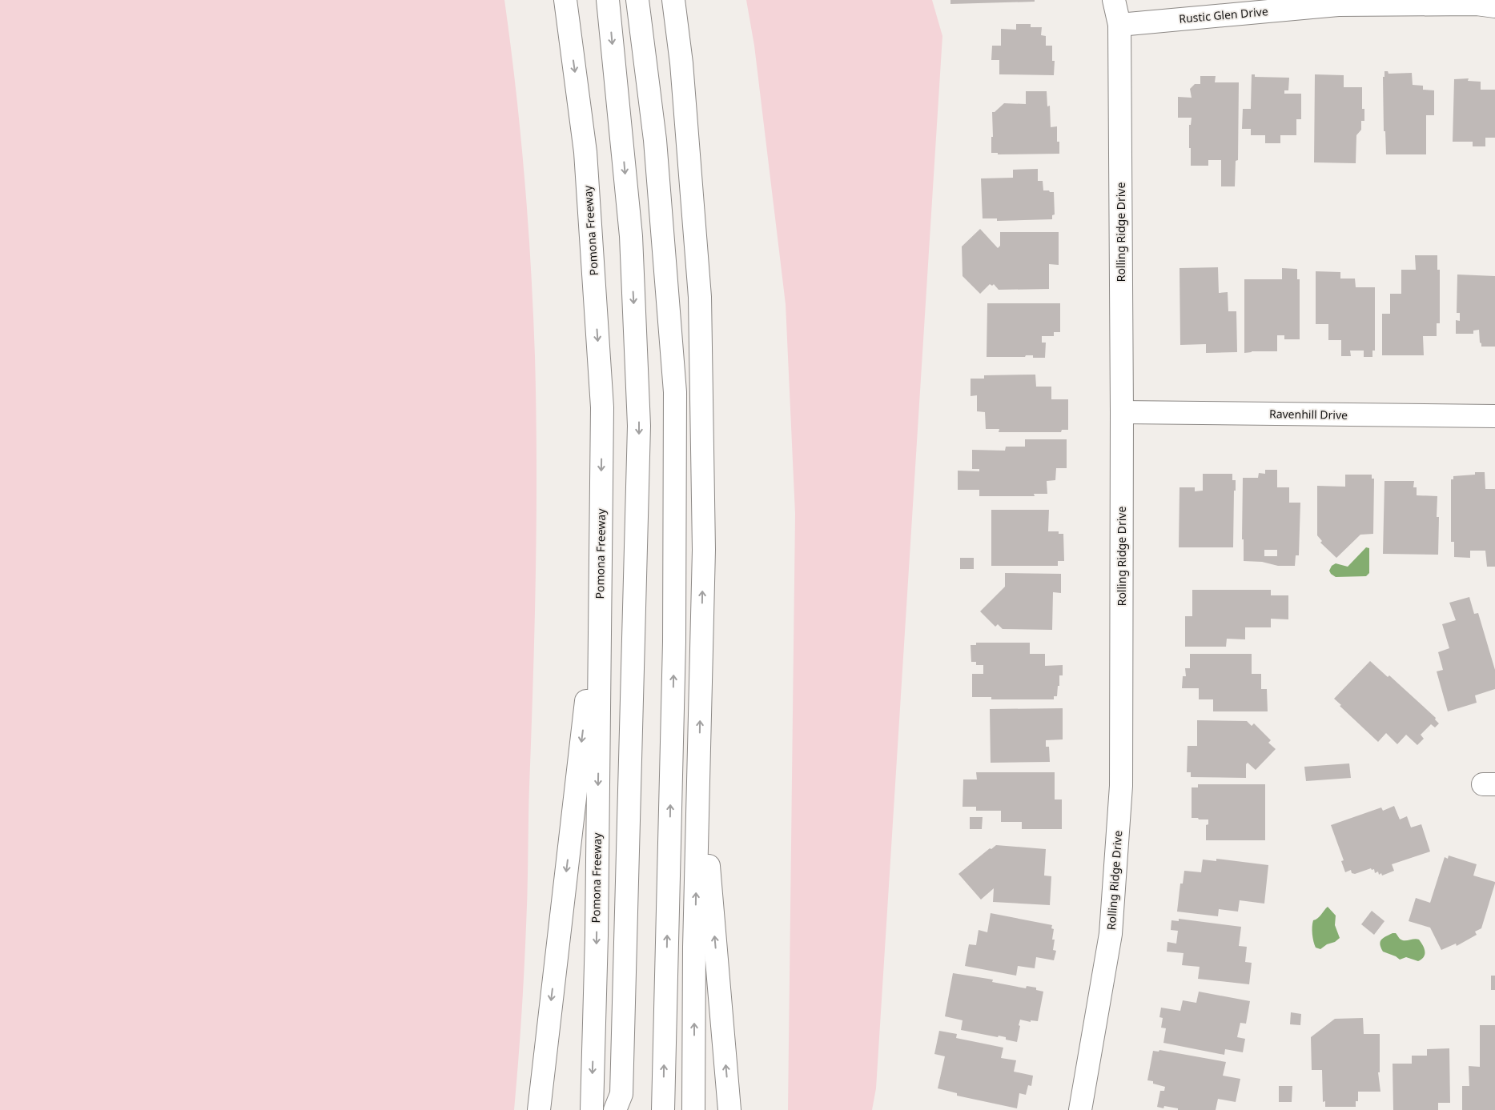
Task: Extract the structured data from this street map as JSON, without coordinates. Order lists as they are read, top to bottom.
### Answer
{
  "streets": {
    "main road": [
      "Rustic Glen Drive",
      "Pomona Freeway",
      "Rolling Ridge Drive",
      "Ravenhill Drive"
    ]
  },
  "crossings": [
    ["Rustic Glen Drive", "Rolling Ridge Drive"],
    ["Rolling Ridge Drive", "Ravenhill Drive"]
  ]
}
